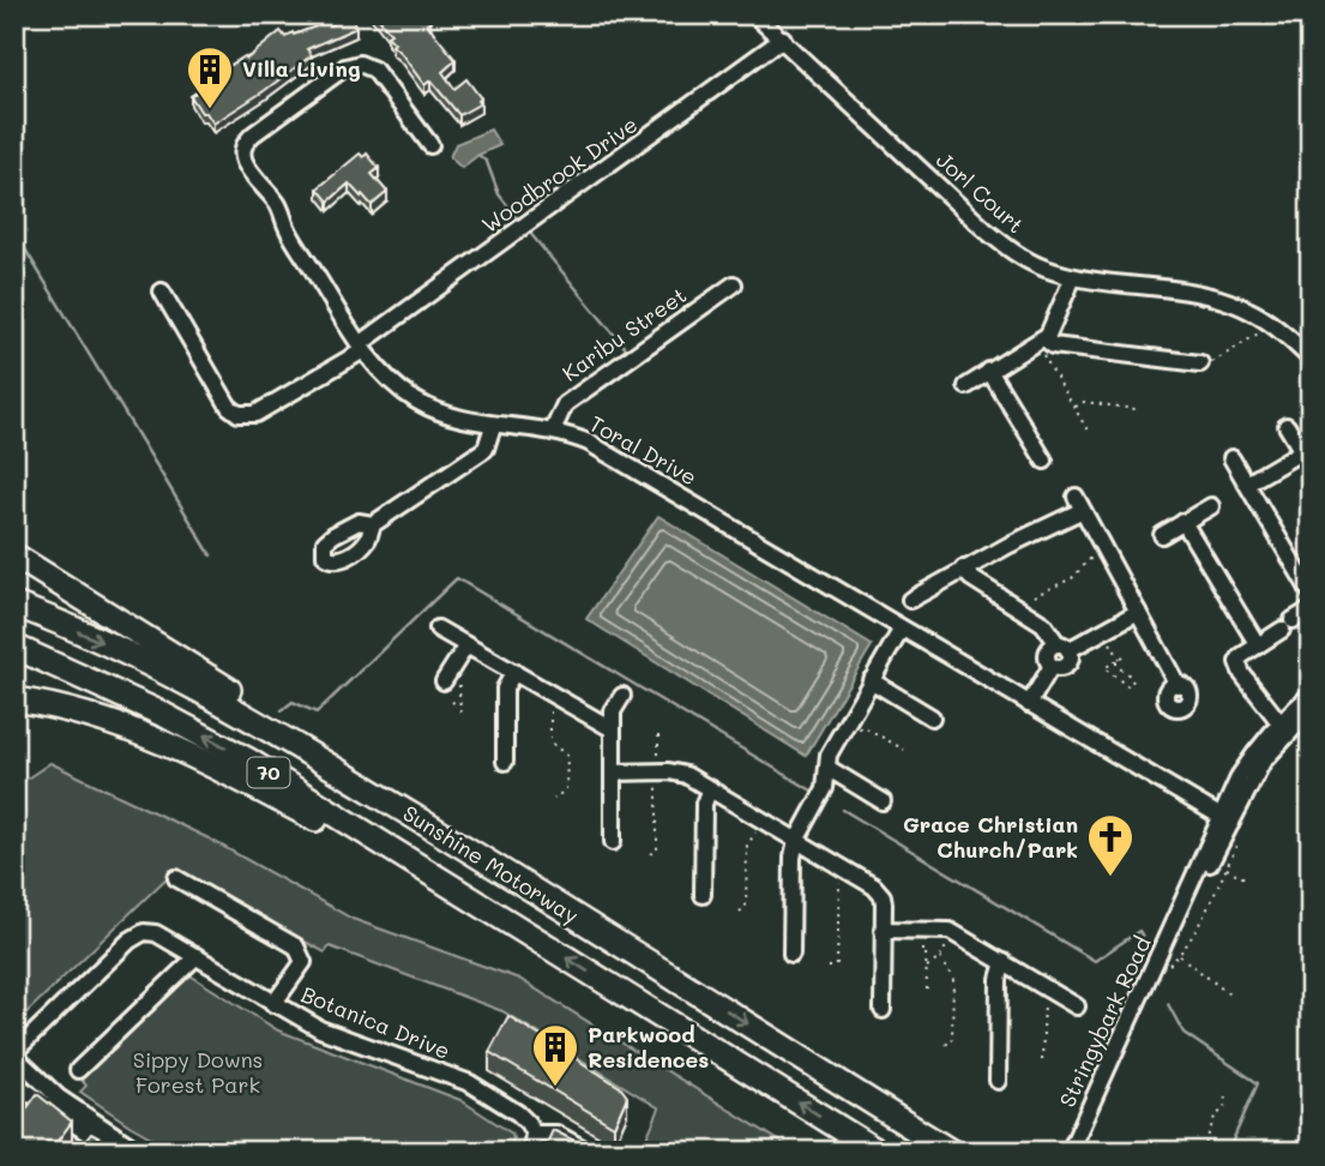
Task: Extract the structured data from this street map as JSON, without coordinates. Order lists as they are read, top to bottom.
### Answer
{
  "streets": {
    "highway": ["70", "Sunshine Motorway"],
    "street": [
      "Woodbrook Drive",
      "Jorl Court",
      "Karibu Street",
      "Toral Drive",
      "Stringybark Road",
      "Botanica Drive"
    ]
  },
  "crossings": [
    ["Woodbrook Drive", "Jorl Court"],
    ["Woodbrook Drive", "Toral Drive"],
    ["Karibu Street", "Toral Drive"],
    ["Toral Drive", "Stringybark Road"]
  ],
  "parks": ["Sippy Downs Forest Park"],
  "places": {
    "building": ["Villa Living", "Parkwood Residences"],
    "church": ["Grace Christian Church/Park"]
  }
}
